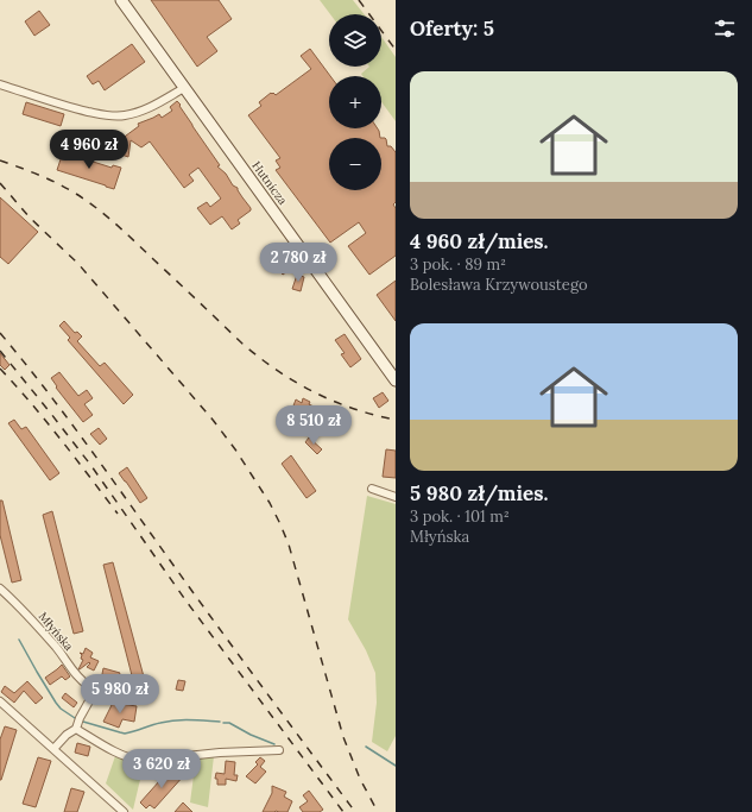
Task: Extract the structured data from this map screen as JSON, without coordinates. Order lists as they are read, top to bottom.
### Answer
{
  "streets": {
    "main road": ["Hutnicza"],
    "street": ["Młyńska"]
  },
  "page": {
    "heading": "Oferty: 5",
    "map_buttons": ["+", "−"],
    "list": [
      {
        "name": "4 960 zł/mies.",
        "note": "3 pok. · 89 m² · Bolesława Krzywoustego"
      },
      {
        "name": "5 980 zł/mies.",
        "note": "3 pok. · 101 m² · Młyńska"
      }
    ],
    "price": [
      "4 960 zł",
      "2 780 zł",
      "8 510 zł",
      "5 980 zł",
      "3 620 zł"
    ]
  }
}
